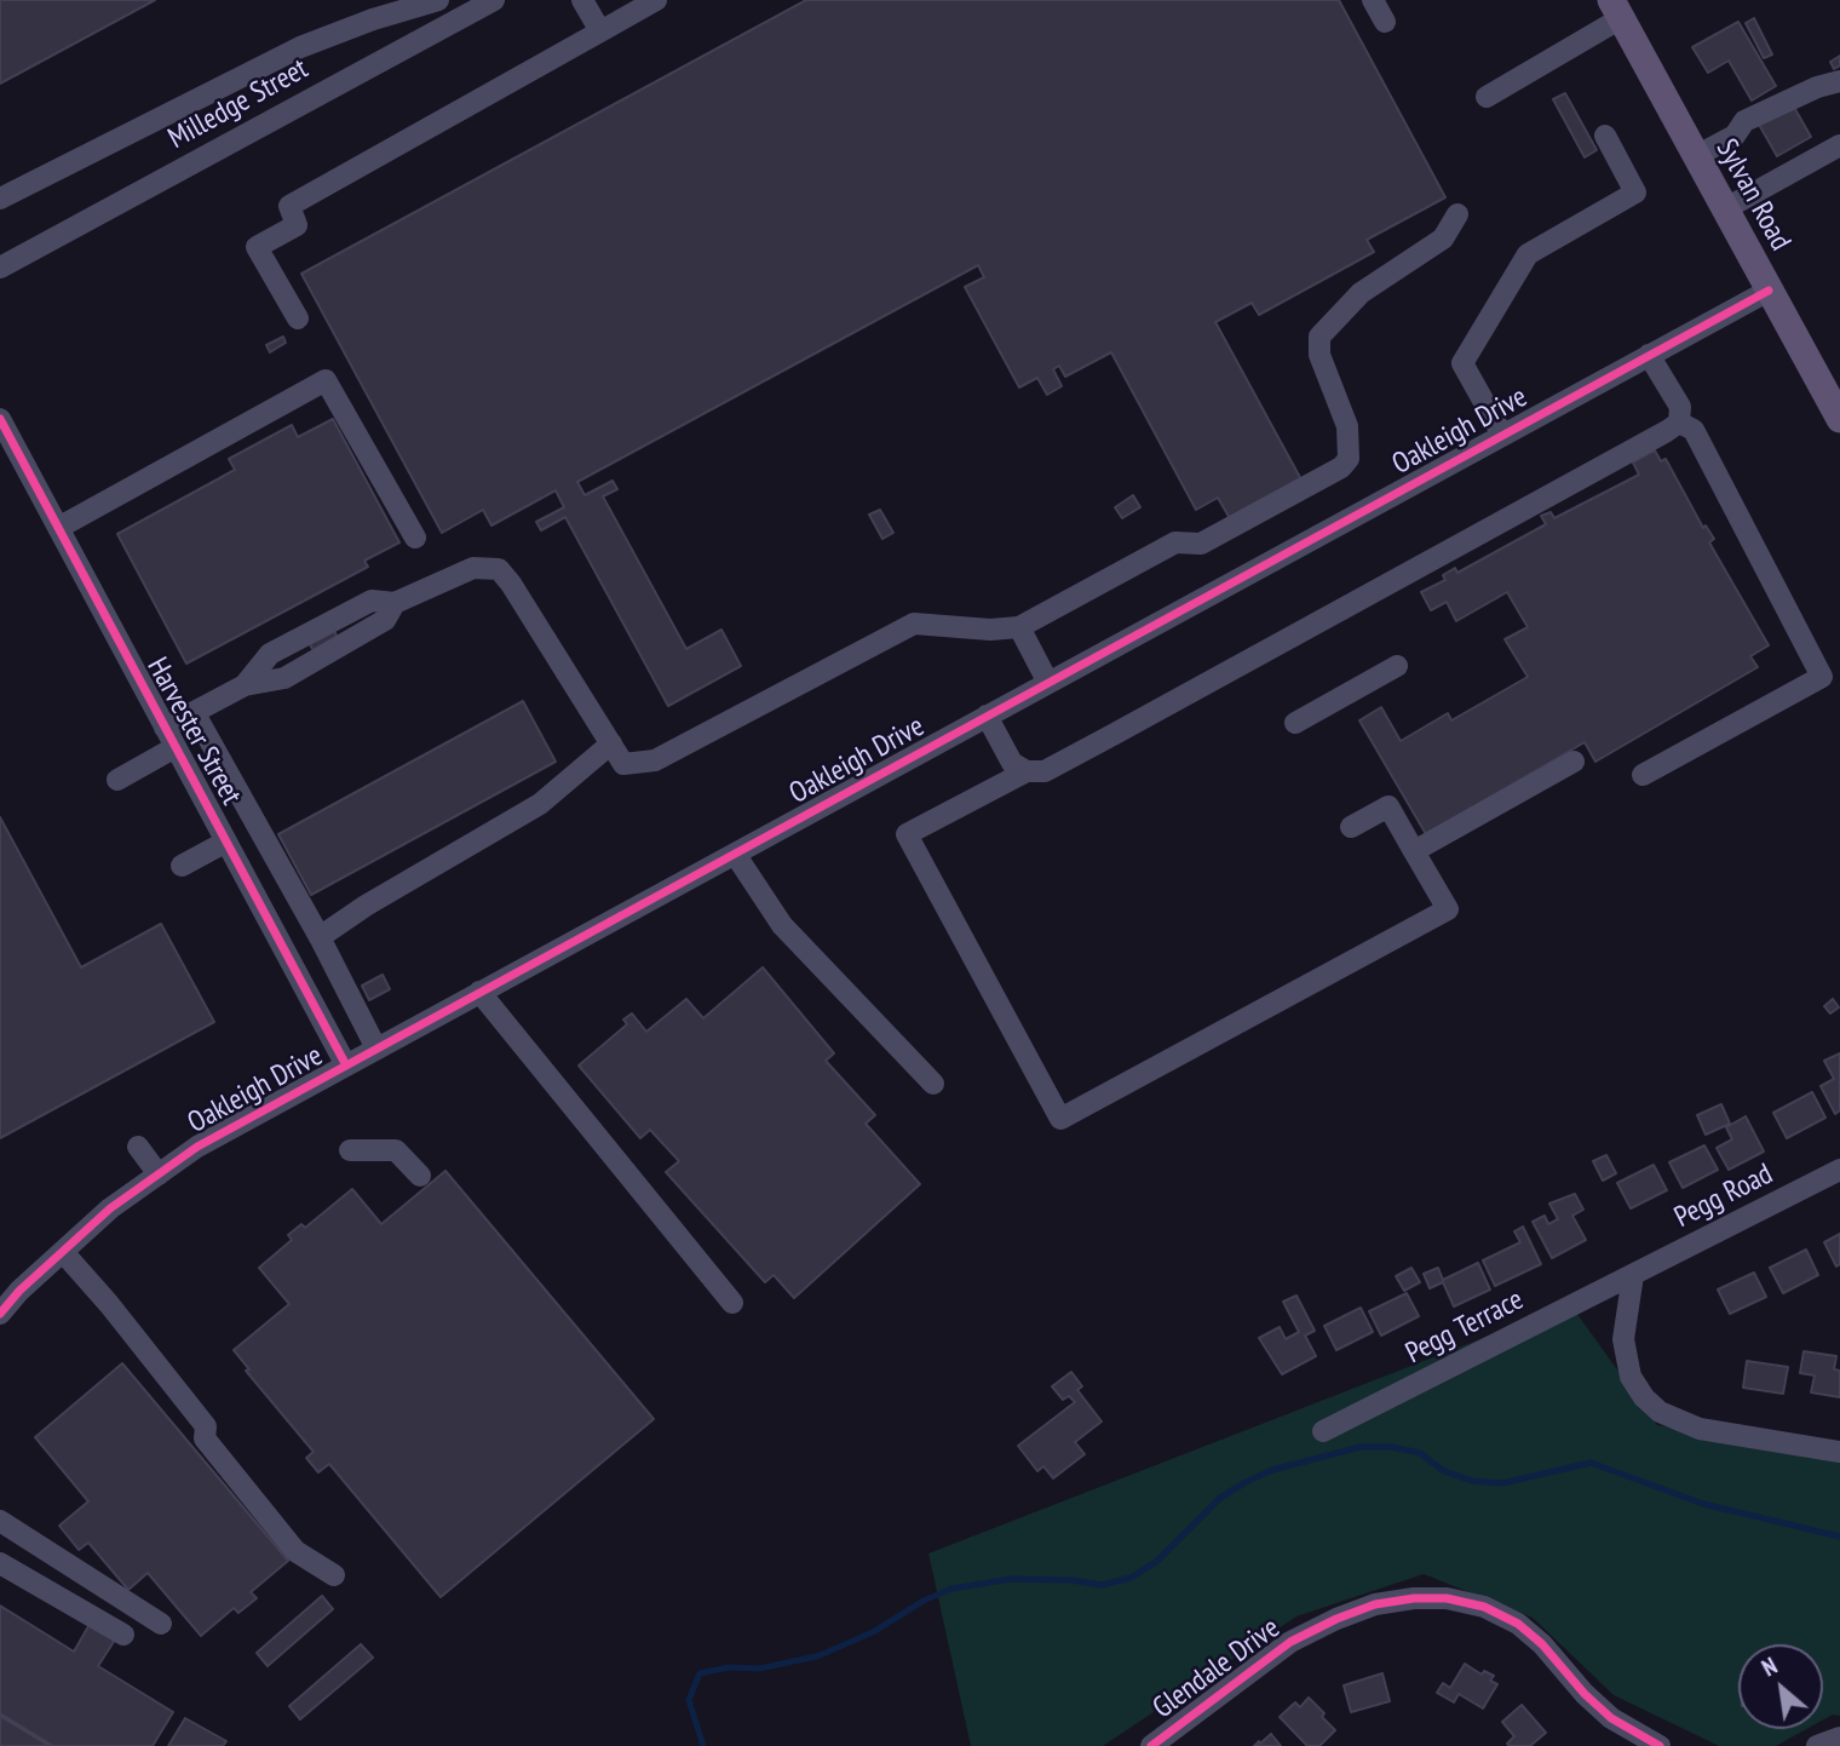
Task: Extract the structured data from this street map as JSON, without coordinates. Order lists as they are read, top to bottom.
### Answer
{
  "streets": {
    "main road": ["Sylvan Road"],
    "street": [
      "Milledge Street",
      "Oakleigh Drive",
      "Harvester Street",
      "Pegg Road",
      "Pegg Terrace",
      "Glendale Drive"
    ]
  },
  "crossings": [
    ["Sylvan Road", "Oakleigh Drive"],
    ["Oakleigh Drive", "Harvester Street"],
    ["Pegg Road", "Pegg Terrace"]
  ],
  "north": "top left"
}
